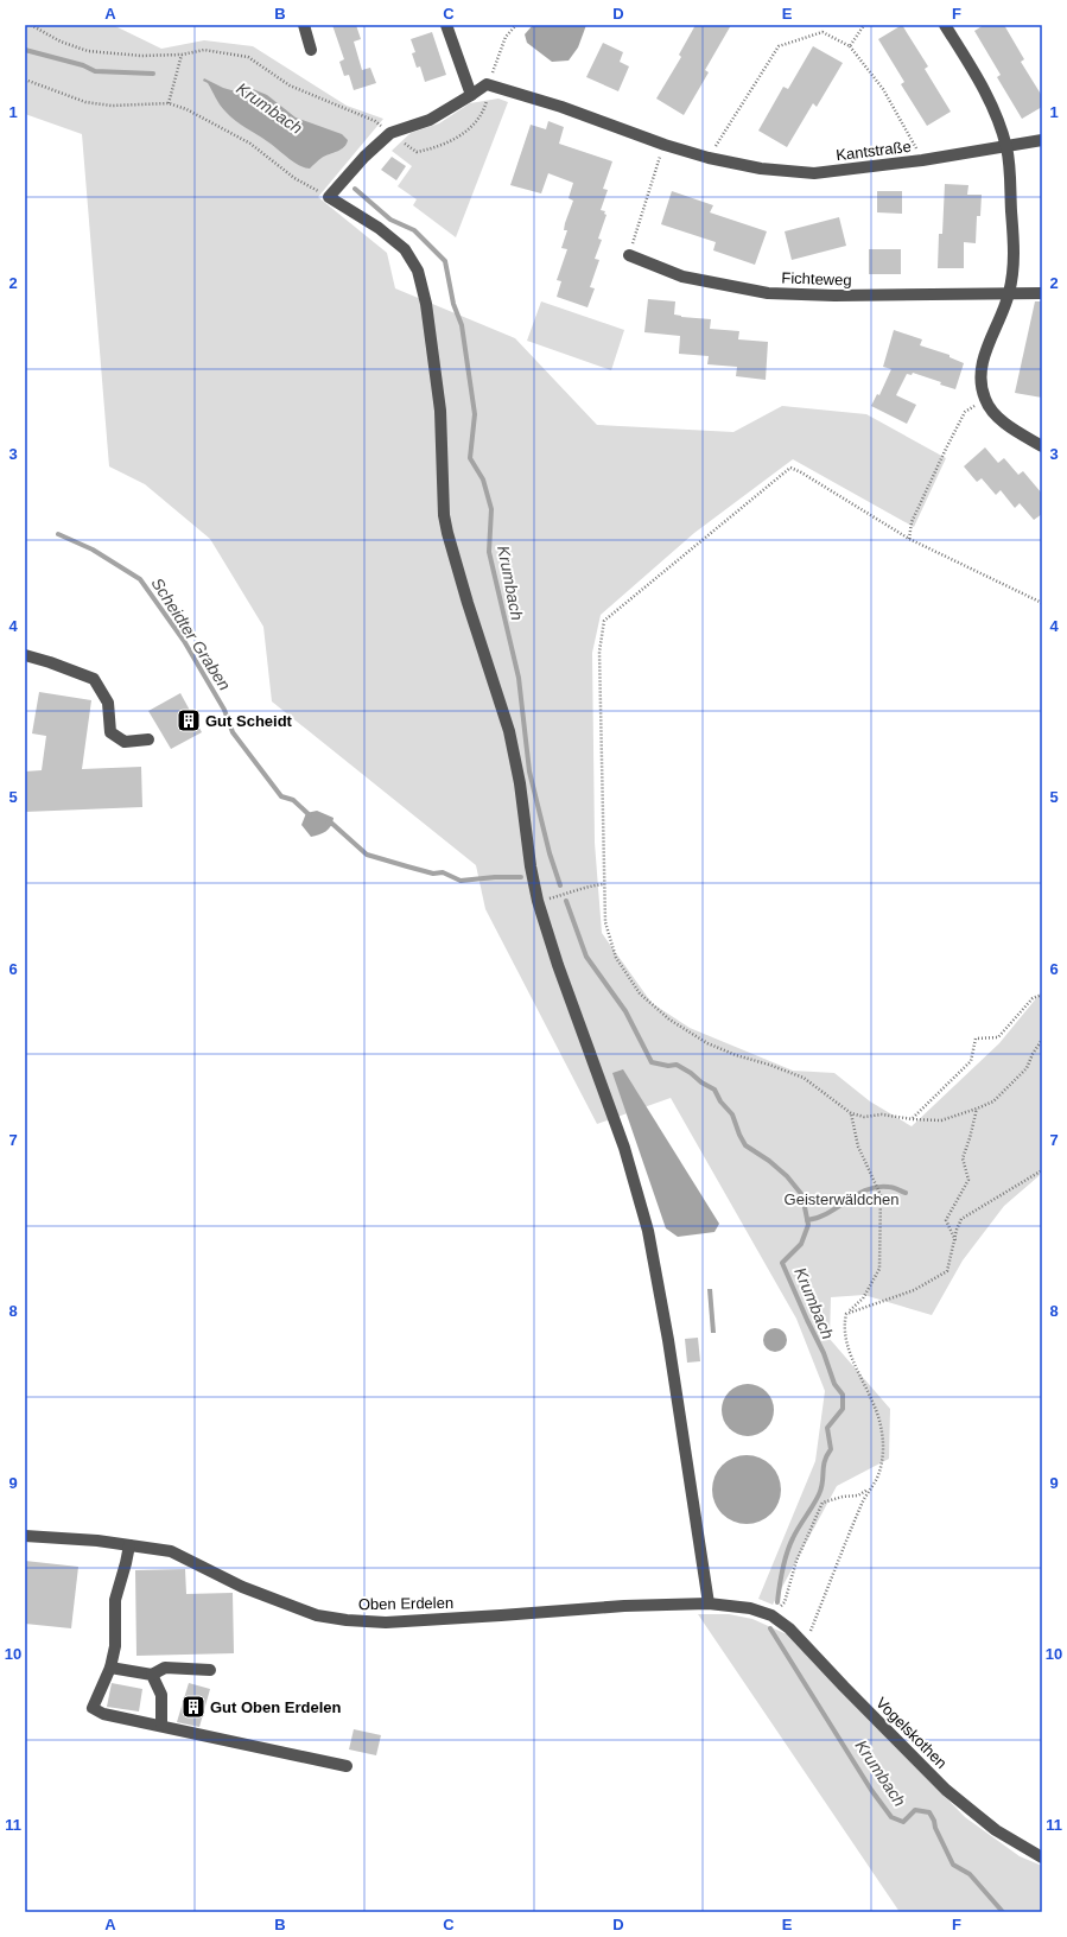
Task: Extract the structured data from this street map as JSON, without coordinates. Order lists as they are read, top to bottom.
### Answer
{
  "streets": {
    "street": [
      "Kantstraße",
      "Fichteweg",
      "Oben Erdelen",
      "Vogelskothen"
    ]
  },
  "crossings": [
    ["Oben Erdelen", "Vogelskothen"]
  ],
  "water": ["Krumbach", "Scheidter Graben"],
  "parks": ["Geisterwäldchen"],
  "places": {
    "building": ["Gut Scheidt", "Gut Oben Erdelen"]
  },
  "grid": {
    "columns": [
      "A",
      "B",
      "C",
      "D",
      "E",
      "F"
    ],
    "rows": [
      "1",
      "2",
      "3",
      "4",
      "5",
      "6",
      "7",
      "8",
      "9",
      "10",
      "11"
    ]
  }
}
